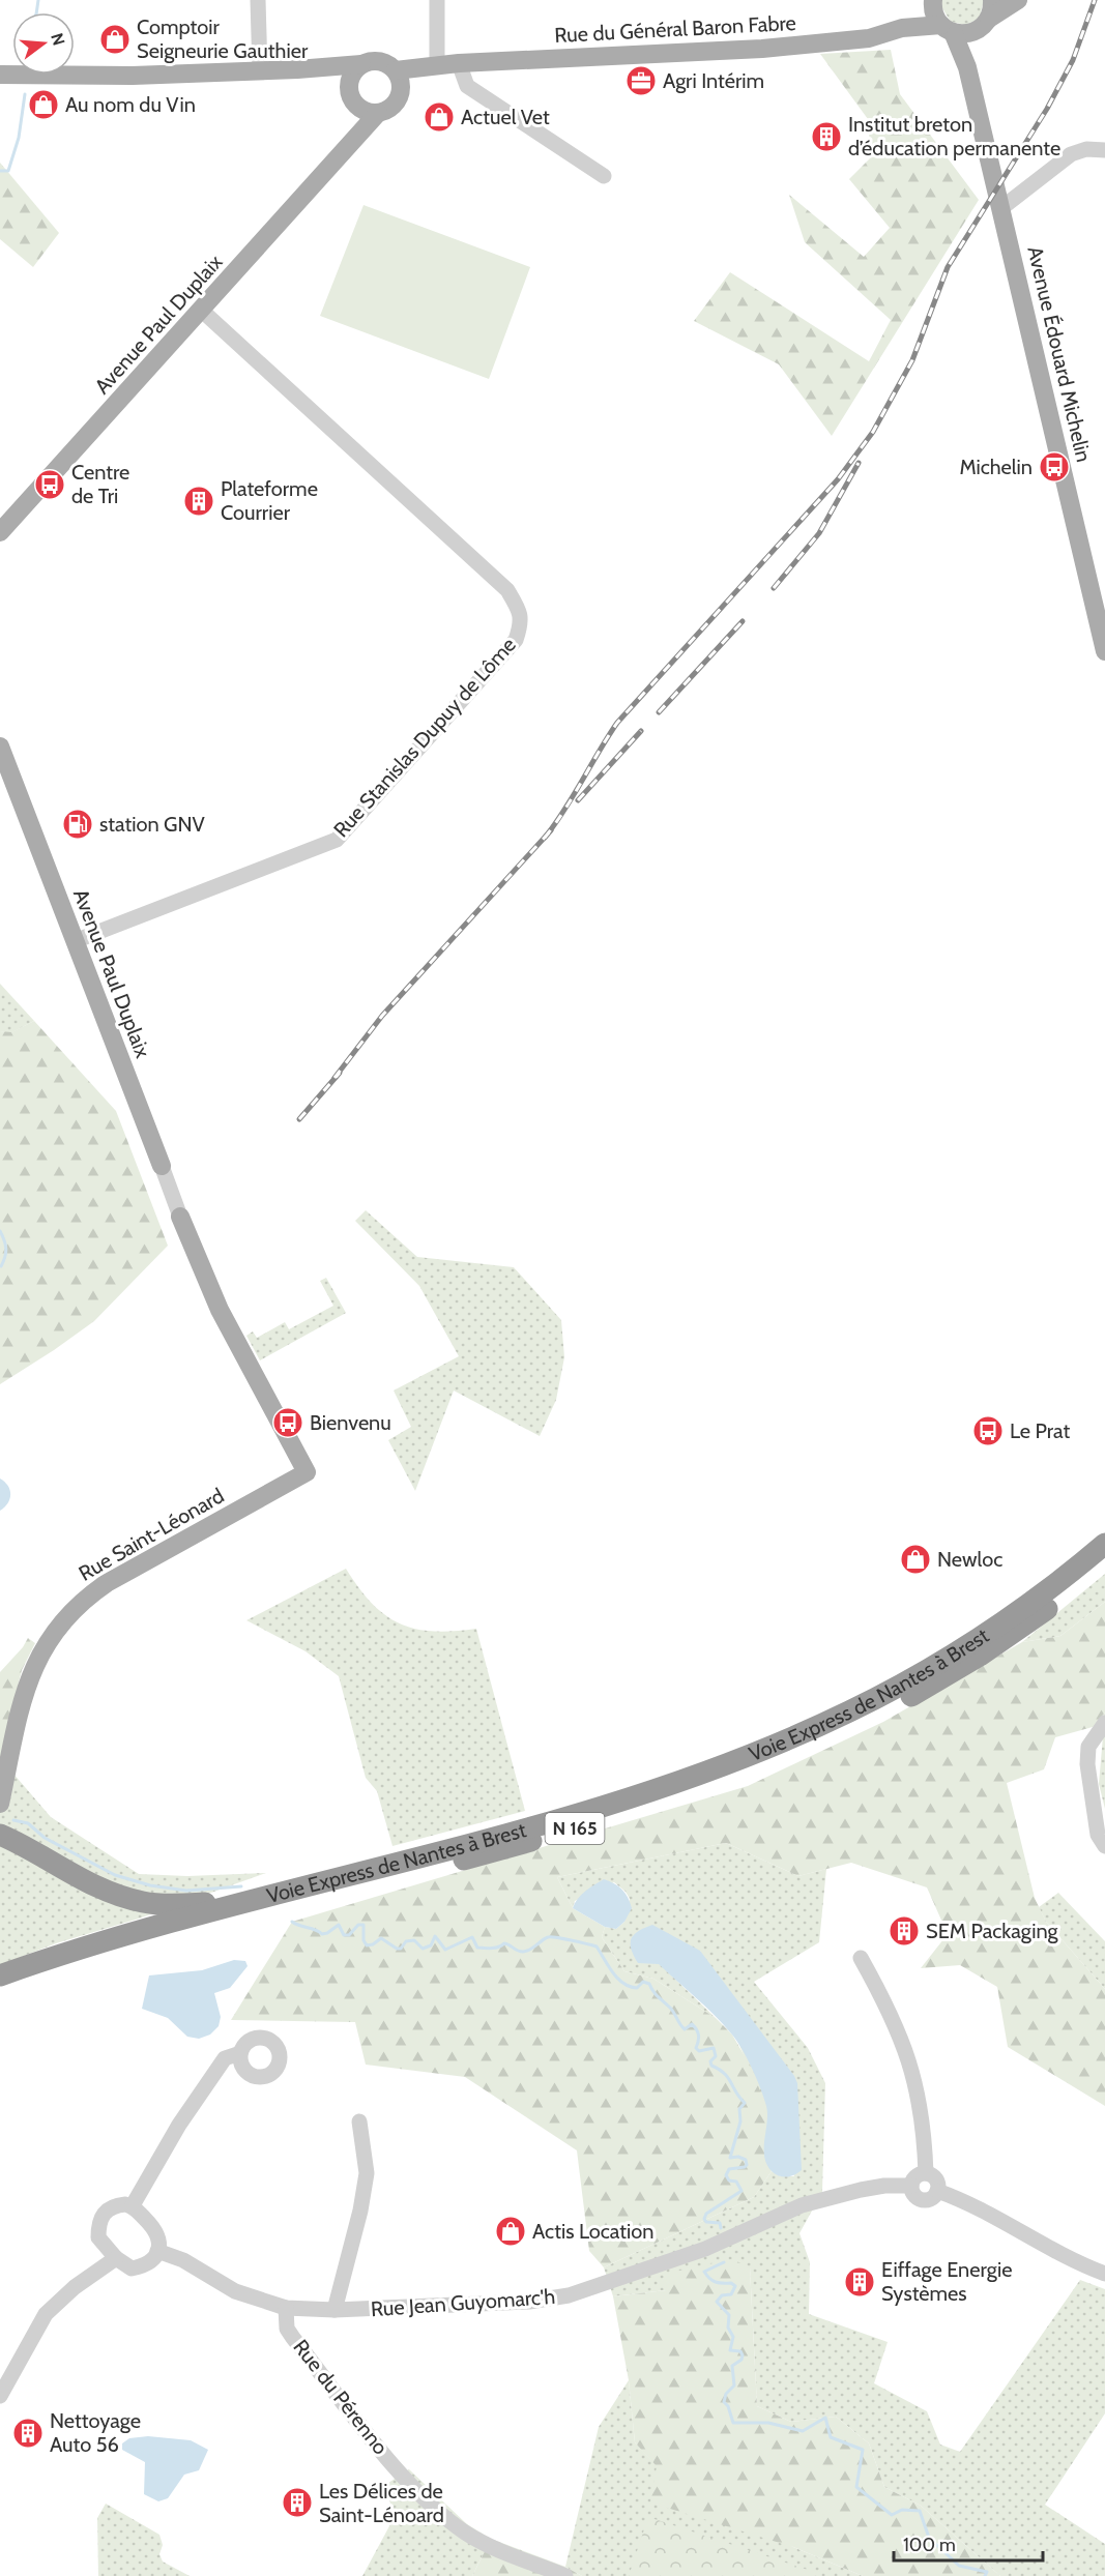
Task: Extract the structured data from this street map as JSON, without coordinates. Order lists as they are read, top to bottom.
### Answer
{
  "streets": {
    "highway": ["Voie Express de Nantes à Brest", "N 165"],
    "main road": [
      "Rue du Général Baron Fabre",
      "Avenue Paul Duplaix",
      "Avenue Édouard Michelin",
      "Rue Saint-Léonard"
    ],
    "street": ["Rue Stanislas Dupuy de Lôme", "Rue Jean Guyomarc'h", "Rue du Pérenno"]
  },
  "crossings": [
    ["Rue du Général Baron Fabre", "Avenue Paul Duplaix"],
    ["Rue du Général Baron Fabre", "Avenue Édouard Michelin"],
    ["Avenue Paul Duplaix", "Rue Stanislas Dupuy de Lôme"],
    ["Avenue Paul Duplaix", "Rue Saint-Léonard"],
    ["Rue Jean Guyomarc'h", "Rue du Pérenno"]
  ],
  "places": {
    "shop": [
      "Comptoir Seigneurie Gauthier",
      "Au nom du Vin",
      "Actuel Vet",
      "Newloc",
      "Actis Location"
    ],
    "office": ["Agri Intérim"],
    "building": [
      "Institut breton d’éducation permanente",
      "Plateforme Courrier",
      "SEM Packaging",
      "Eiffage Energie Systèmes",
      "Nettoyage Auto 56",
      "Les Délices de Saint-Lénoard"
    ],
    "bus stop": [
      "Michelin",
      "Centre de Tri",
      "Bienvenu",
      "Le Prat"
    ],
    "fuel station": ["station GNV"]
  },
  "scale_bar": "100 m",
  "north": "right"
}
